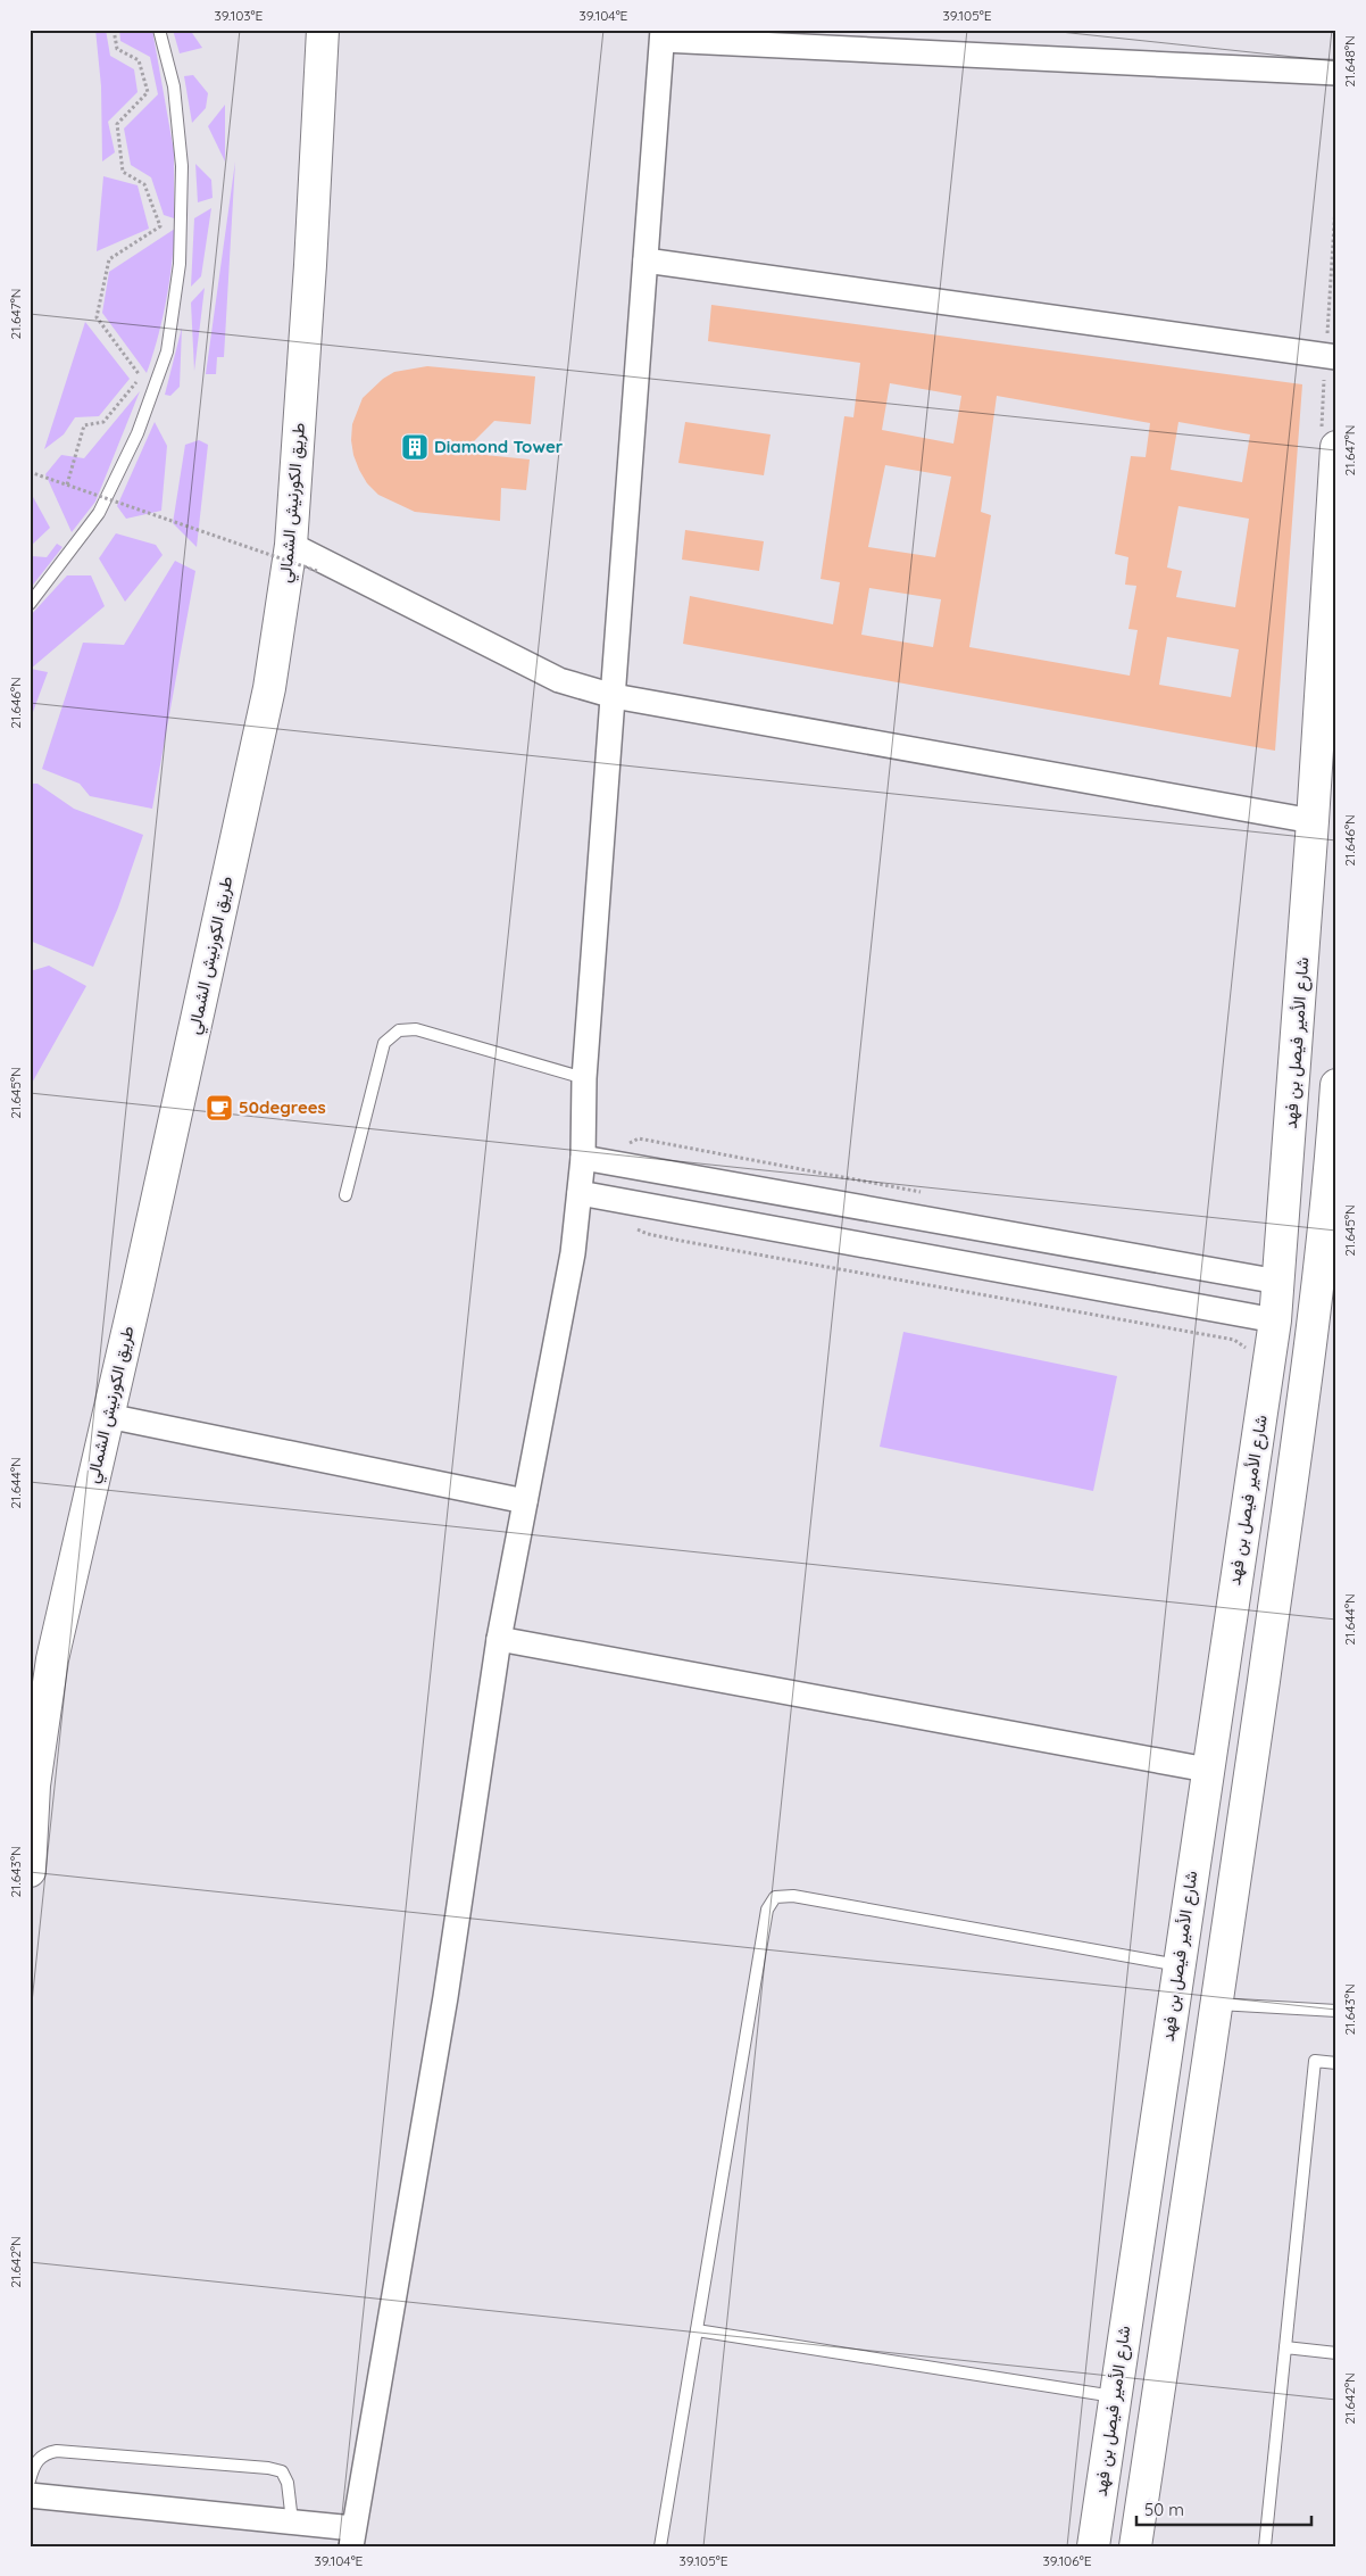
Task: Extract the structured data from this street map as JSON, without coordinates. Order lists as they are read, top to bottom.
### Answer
{
  "streets": {
    "main road": ["طريق الكورنيش الشمالي", "شارع الأمير فيصل بن فهد"]
  },
  "places": {
    "building": ["Diamond Tower"],
    "cafe": ["50degrees"]
  },
  "scale_bar": "50 m",
  "coordinates": [
    "39.103°E",
    "39.104°E",
    "39.105°E",
    "21.648°N",
    "21.647°N",
    "21.646°N",
    "21.645°N",
    "21.644°N",
    "21.643°N",
    "21.642°N",
    "39.106°E"
  ]
}
